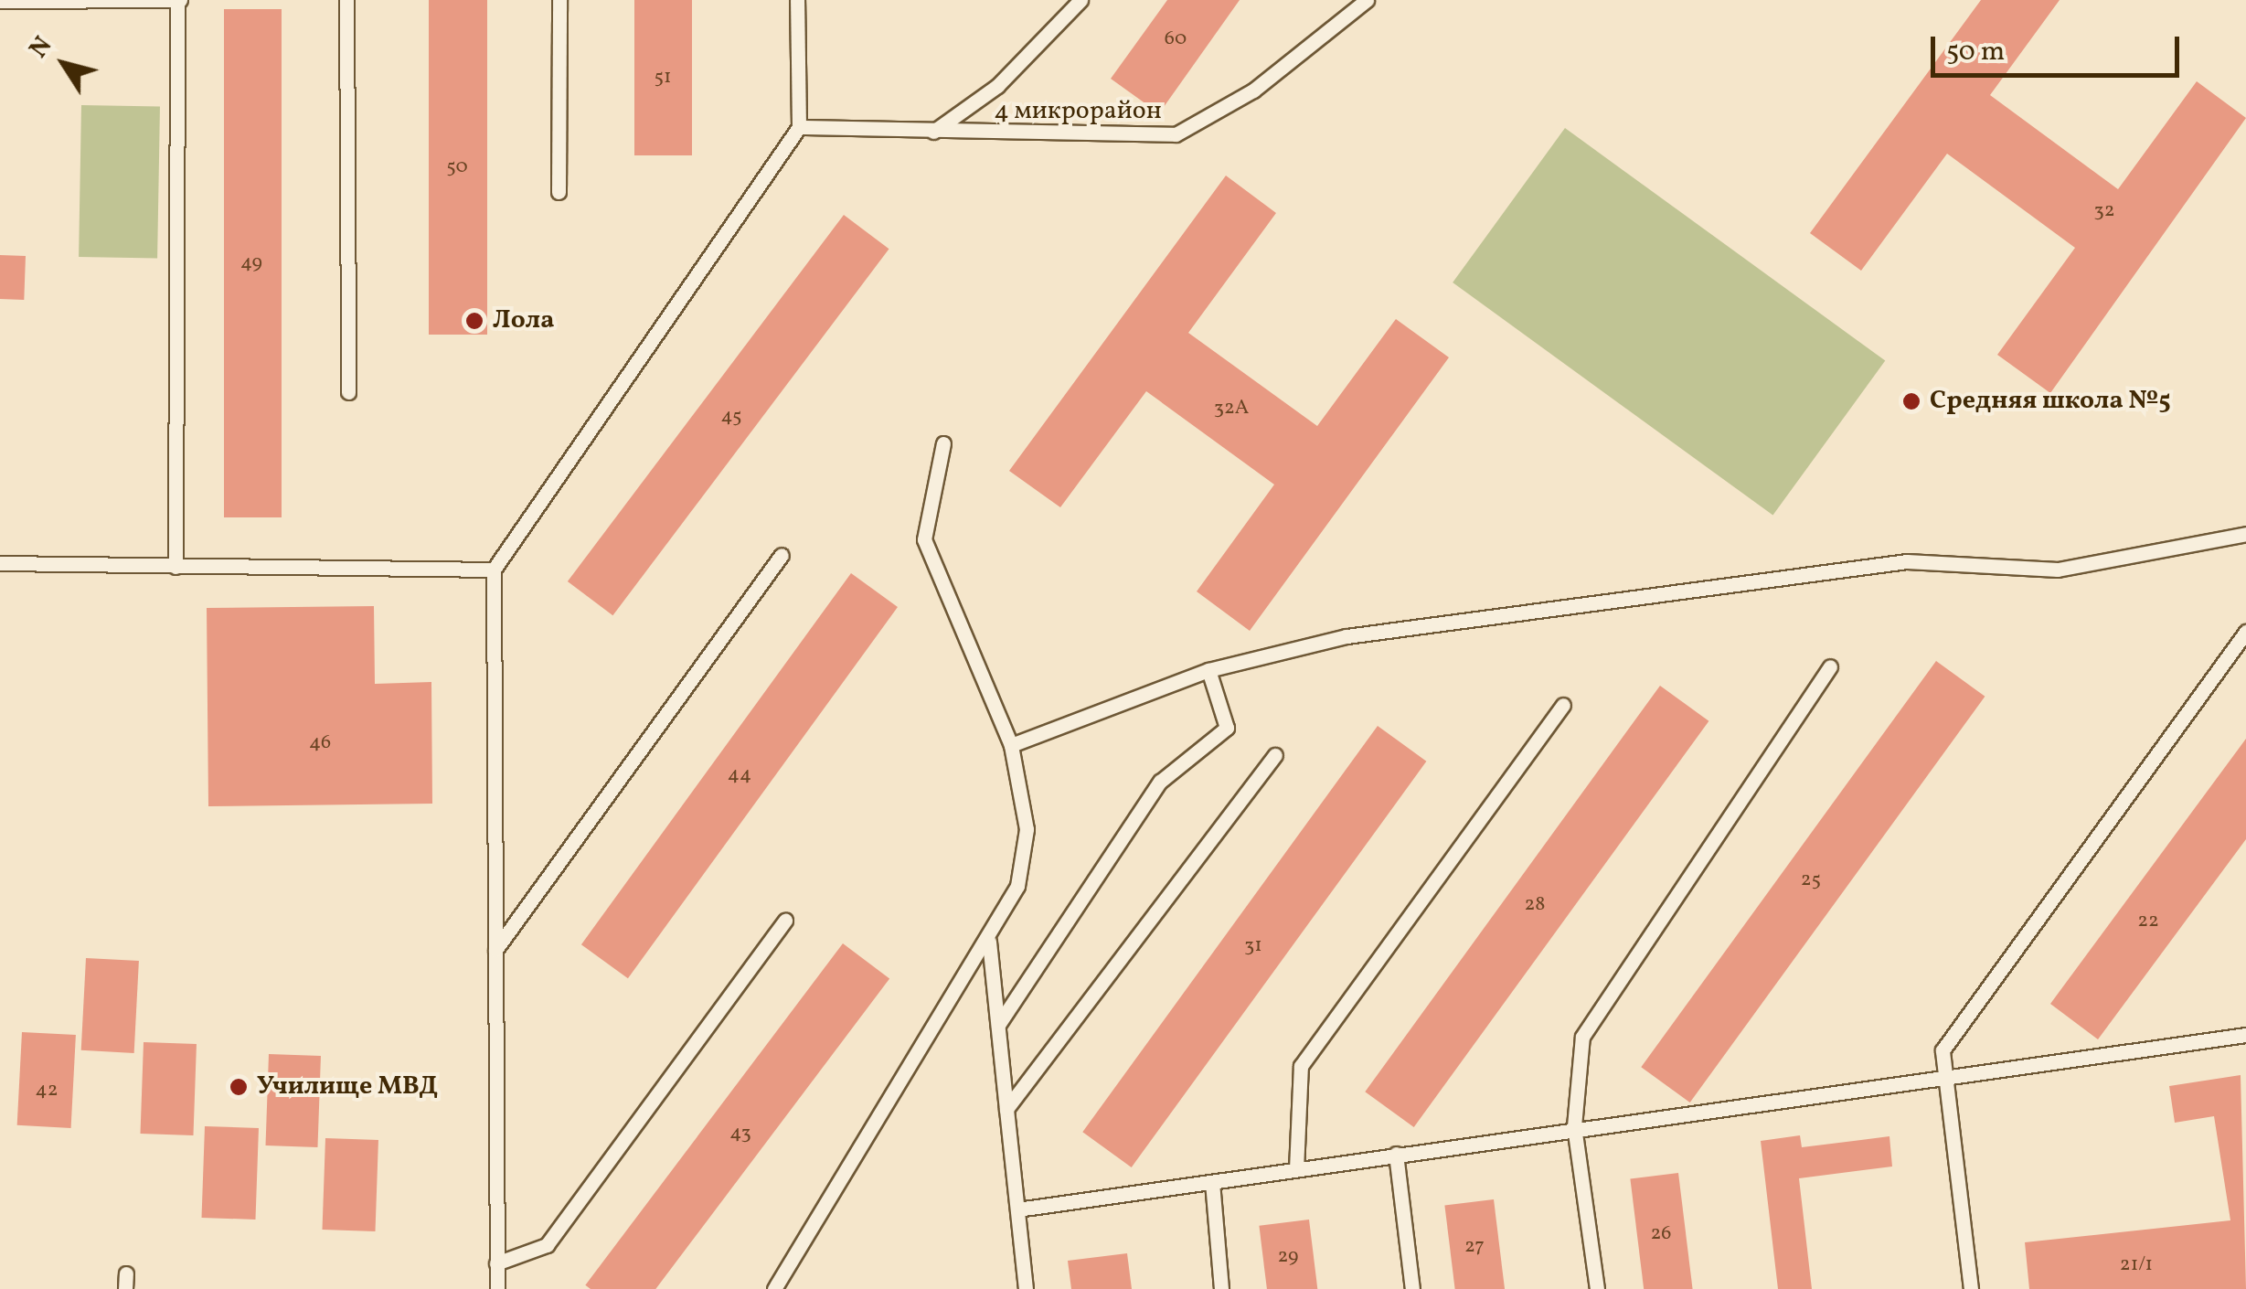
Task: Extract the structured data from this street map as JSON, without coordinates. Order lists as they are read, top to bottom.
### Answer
{
  "streets": {
    "lane": ["4 микрорайон"]
  },
  "places": ["Лола", "Средняя школа №5", "Училище МВД"],
  "house_numbers": [
    "60",
    "51",
    "50",
    "32",
    "49",
    "32А",
    "45",
    "46",
    "44",
    "25",
    "28",
    "22",
    "31",
    "42",
    "43",
    "26",
    "27",
    "29",
    "21/1"
  ],
  "scale_bar": "50 m",
  "north": "top left"
}
